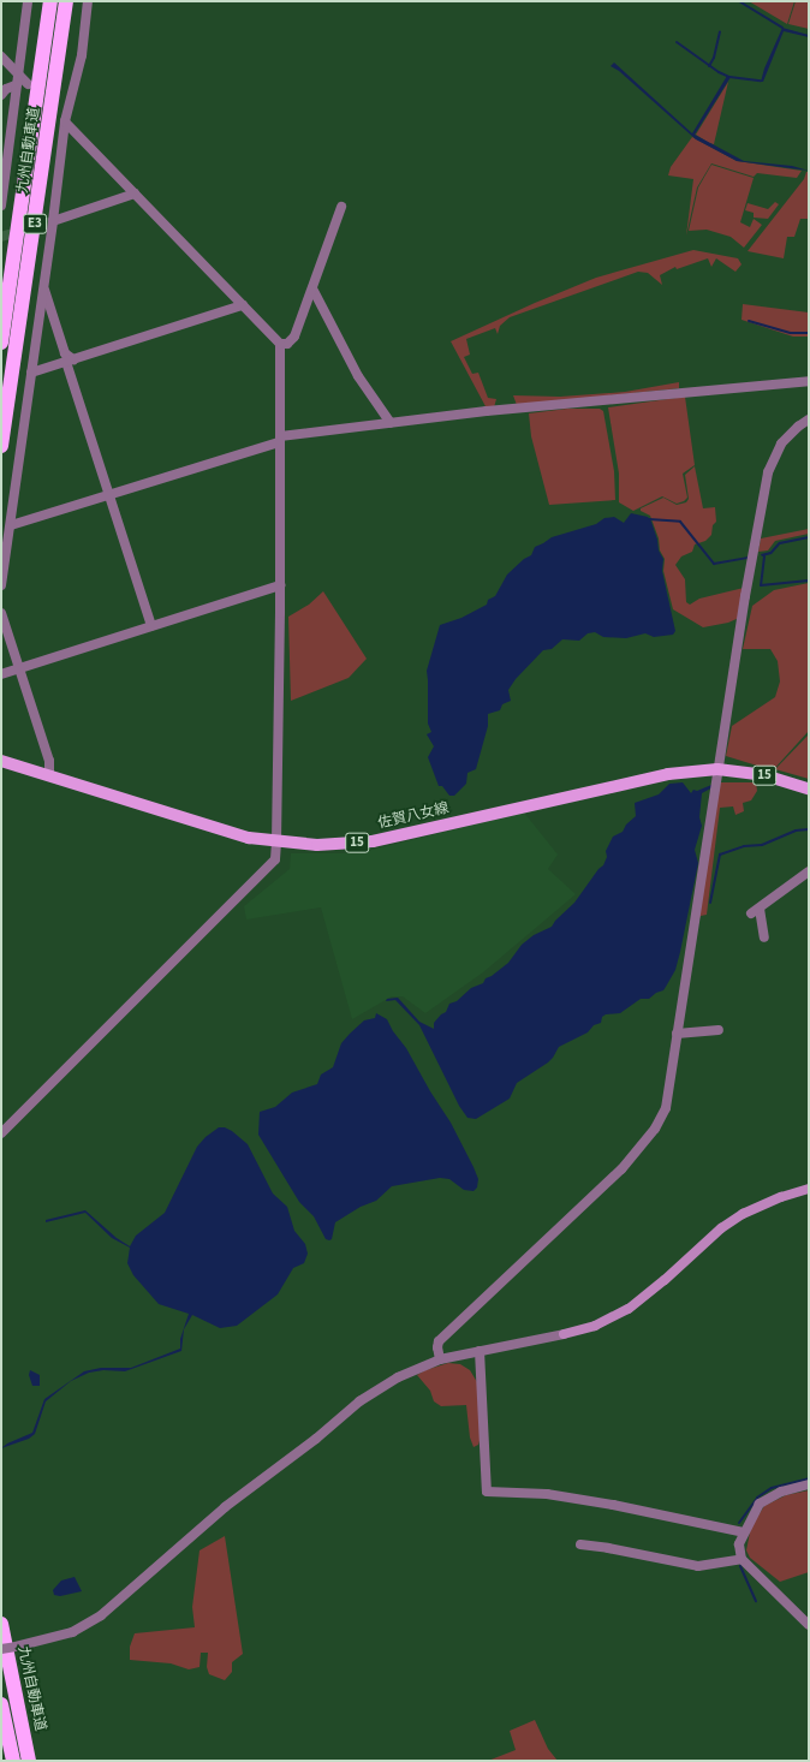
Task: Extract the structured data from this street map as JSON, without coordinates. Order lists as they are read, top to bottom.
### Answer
{
  "streets": {
    "highway": ["九州自動車道", "E3"],
    "main road": ["15", "佐賀八女線"]
  }
}
